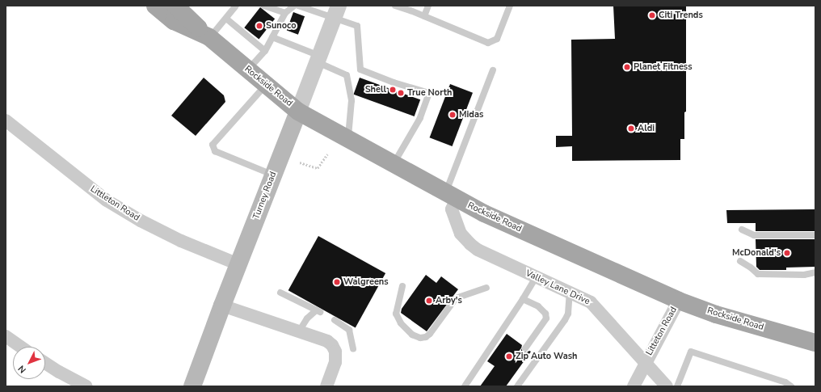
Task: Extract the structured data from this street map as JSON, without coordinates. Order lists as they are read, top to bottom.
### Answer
{
  "streets": {
    "main road": ["Rockside Road", "Turney Road"],
    "street": ["Littleton Road", "Valley Lane Drive", "Litteton Road"]
  },
  "crossings": [
    ["Rockside Road", "Turney Road"],
    ["Rockside Road", "Valley Lane Drive"],
    ["Rockside Road", "Litteton Road"],
    ["Turney Road", "Littleton Road"],
    ["Valley Lane Drive", "Litteton Road"]
  ],
  "places": [
    "Citi Trends",
    "Sunoco",
    "Planet Fitness",
    "Shell",
    "True North",
    "Midas",
    "Aldi",
    "McDonald's",
    "Walgreens",
    "Arby's",
    "Zip Auto Wash"
  ],
  "north": "bottom left"
}
